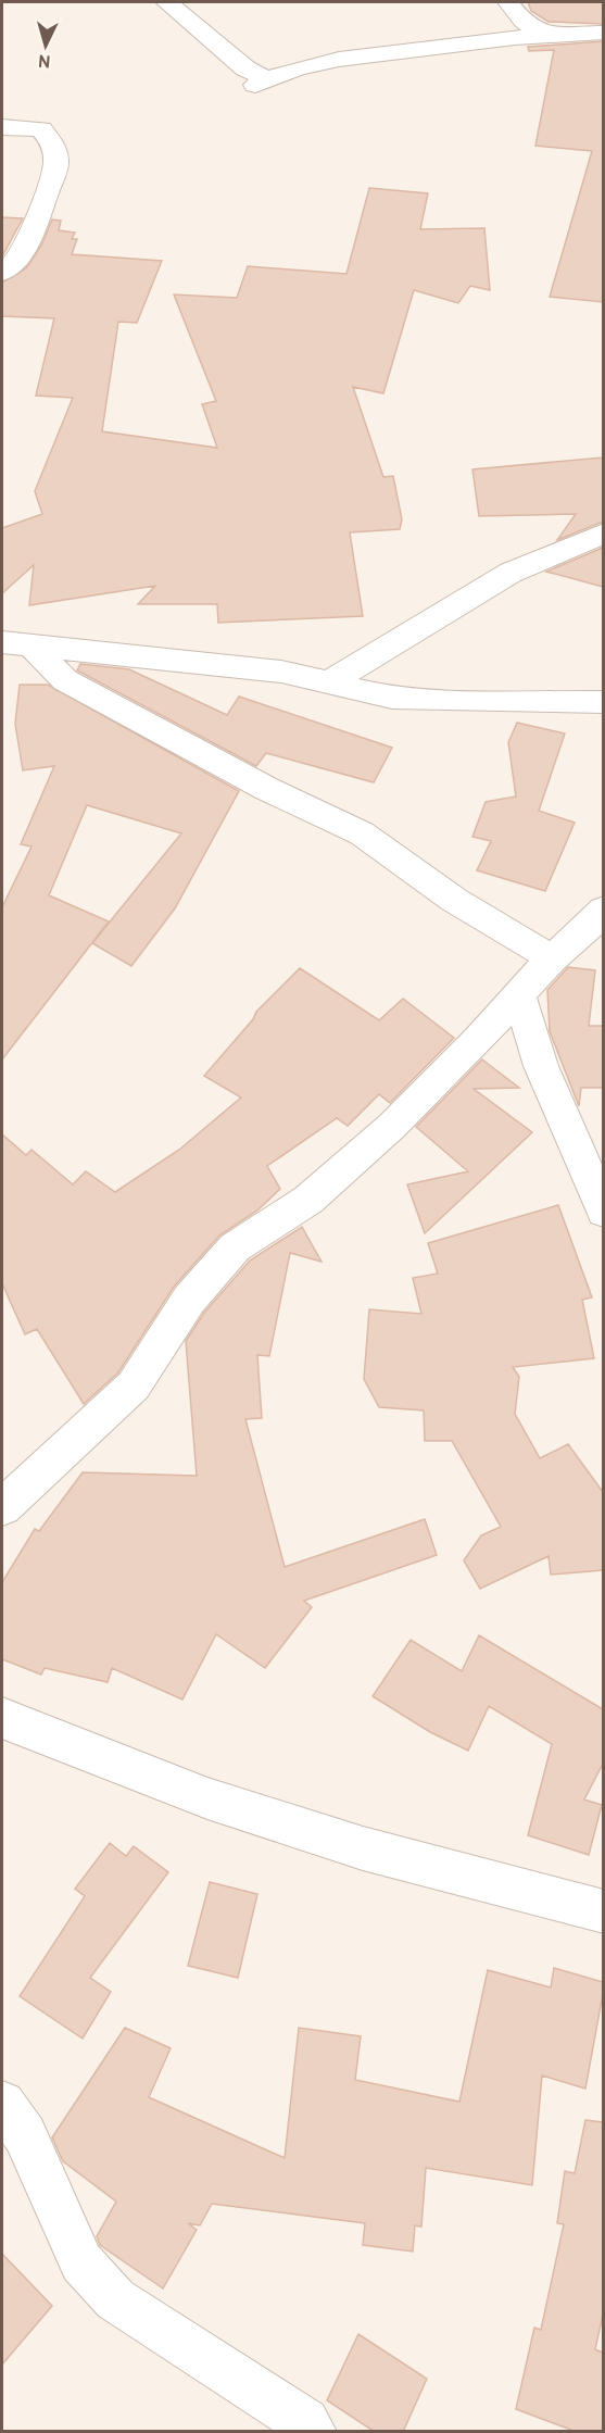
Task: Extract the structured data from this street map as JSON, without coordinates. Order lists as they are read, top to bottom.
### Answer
{
  "north": "bottom"
}
